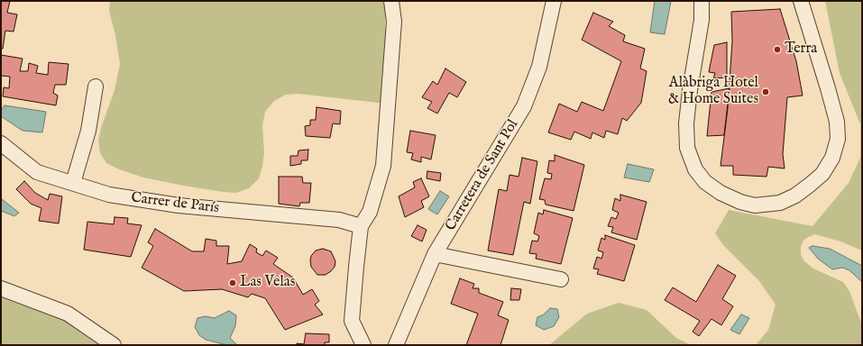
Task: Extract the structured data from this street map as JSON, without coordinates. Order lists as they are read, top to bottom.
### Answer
{
  "streets": {
    "street": ["Carretera de Sant Pol", "Carrer de París"]
  },
  "places": ["Terra", "Alàbriga Hotel & Home Suites", "Las Velas"]
}
